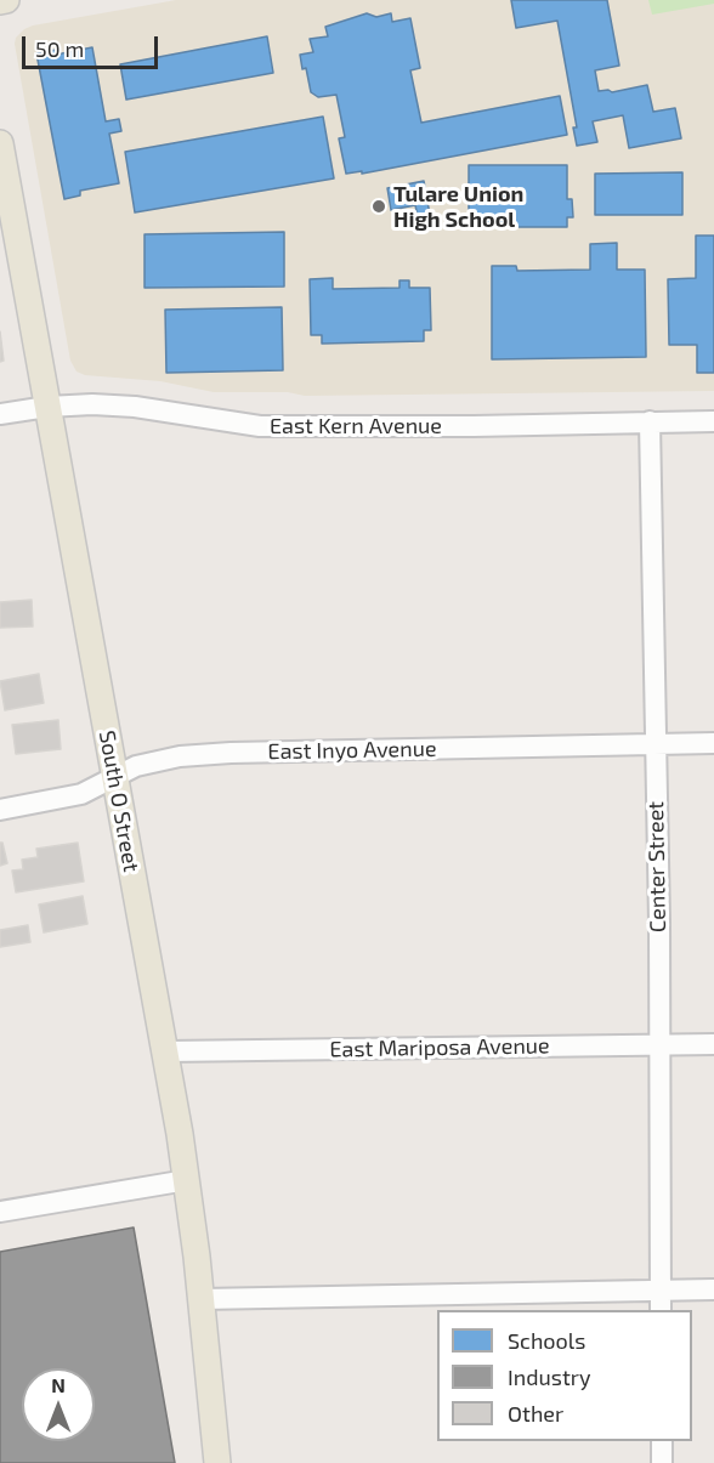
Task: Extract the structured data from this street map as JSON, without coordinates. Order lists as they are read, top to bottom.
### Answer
{
  "streets": {
    "main road": ["South O Street"],
    "street": [
      "East Kern Avenue",
      "East Inyo Avenue",
      "Center Street",
      "East Mariposa Avenue"
    ]
  },
  "crossings": [
    ["East Kern Avenue", "South O Street"],
    ["East Kern Avenue", "Center Street"],
    ["East Inyo Avenue", "South O Street"],
    ["East Inyo Avenue", "Center Street"],
    ["South O Street", "East Mariposa Avenue"],
    ["Center Street", "East Mariposa Avenue"]
  ],
  "places": ["Tulare Union High School"],
  "legend": ["Schools", "Industry", "Other"],
  "scale_bar": "50 m",
  "north": "top"
}
